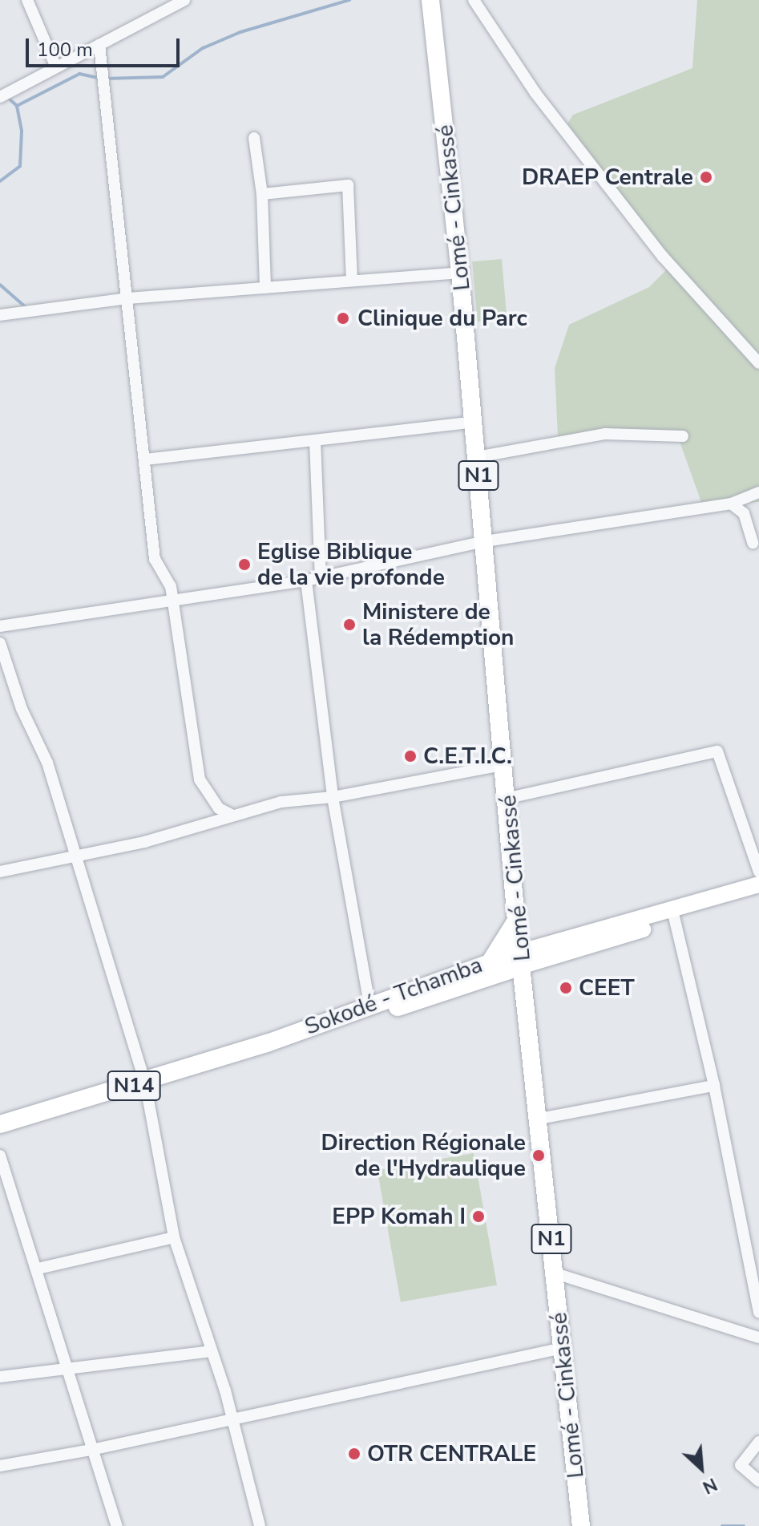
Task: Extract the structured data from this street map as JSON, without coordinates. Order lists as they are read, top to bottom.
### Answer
{
  "streets": {
    "main road": [
      "Lomé - Cinkassé",
      "N1",
      "Sokodé - Tchamba",
      "N14"
    ]
  },
  "crossings": [
    ["Lomé - Cinkassé", "Sokodé - Tchamba"]
  ],
  "places": [
    "DRAEP Centrale",
    "Clinique du Parc",
    "Eglise Biblique de la vie profonde",
    "Ministere de la Rédemption",
    "C.E.T.I.C.",
    "CEET",
    "Direction Régionale de l'Hydraulique",
    "EPP Komah I",
    "OTR CENTRALE"
  ],
  "scale_bar": "100 m",
  "north": "bottom right"
}
